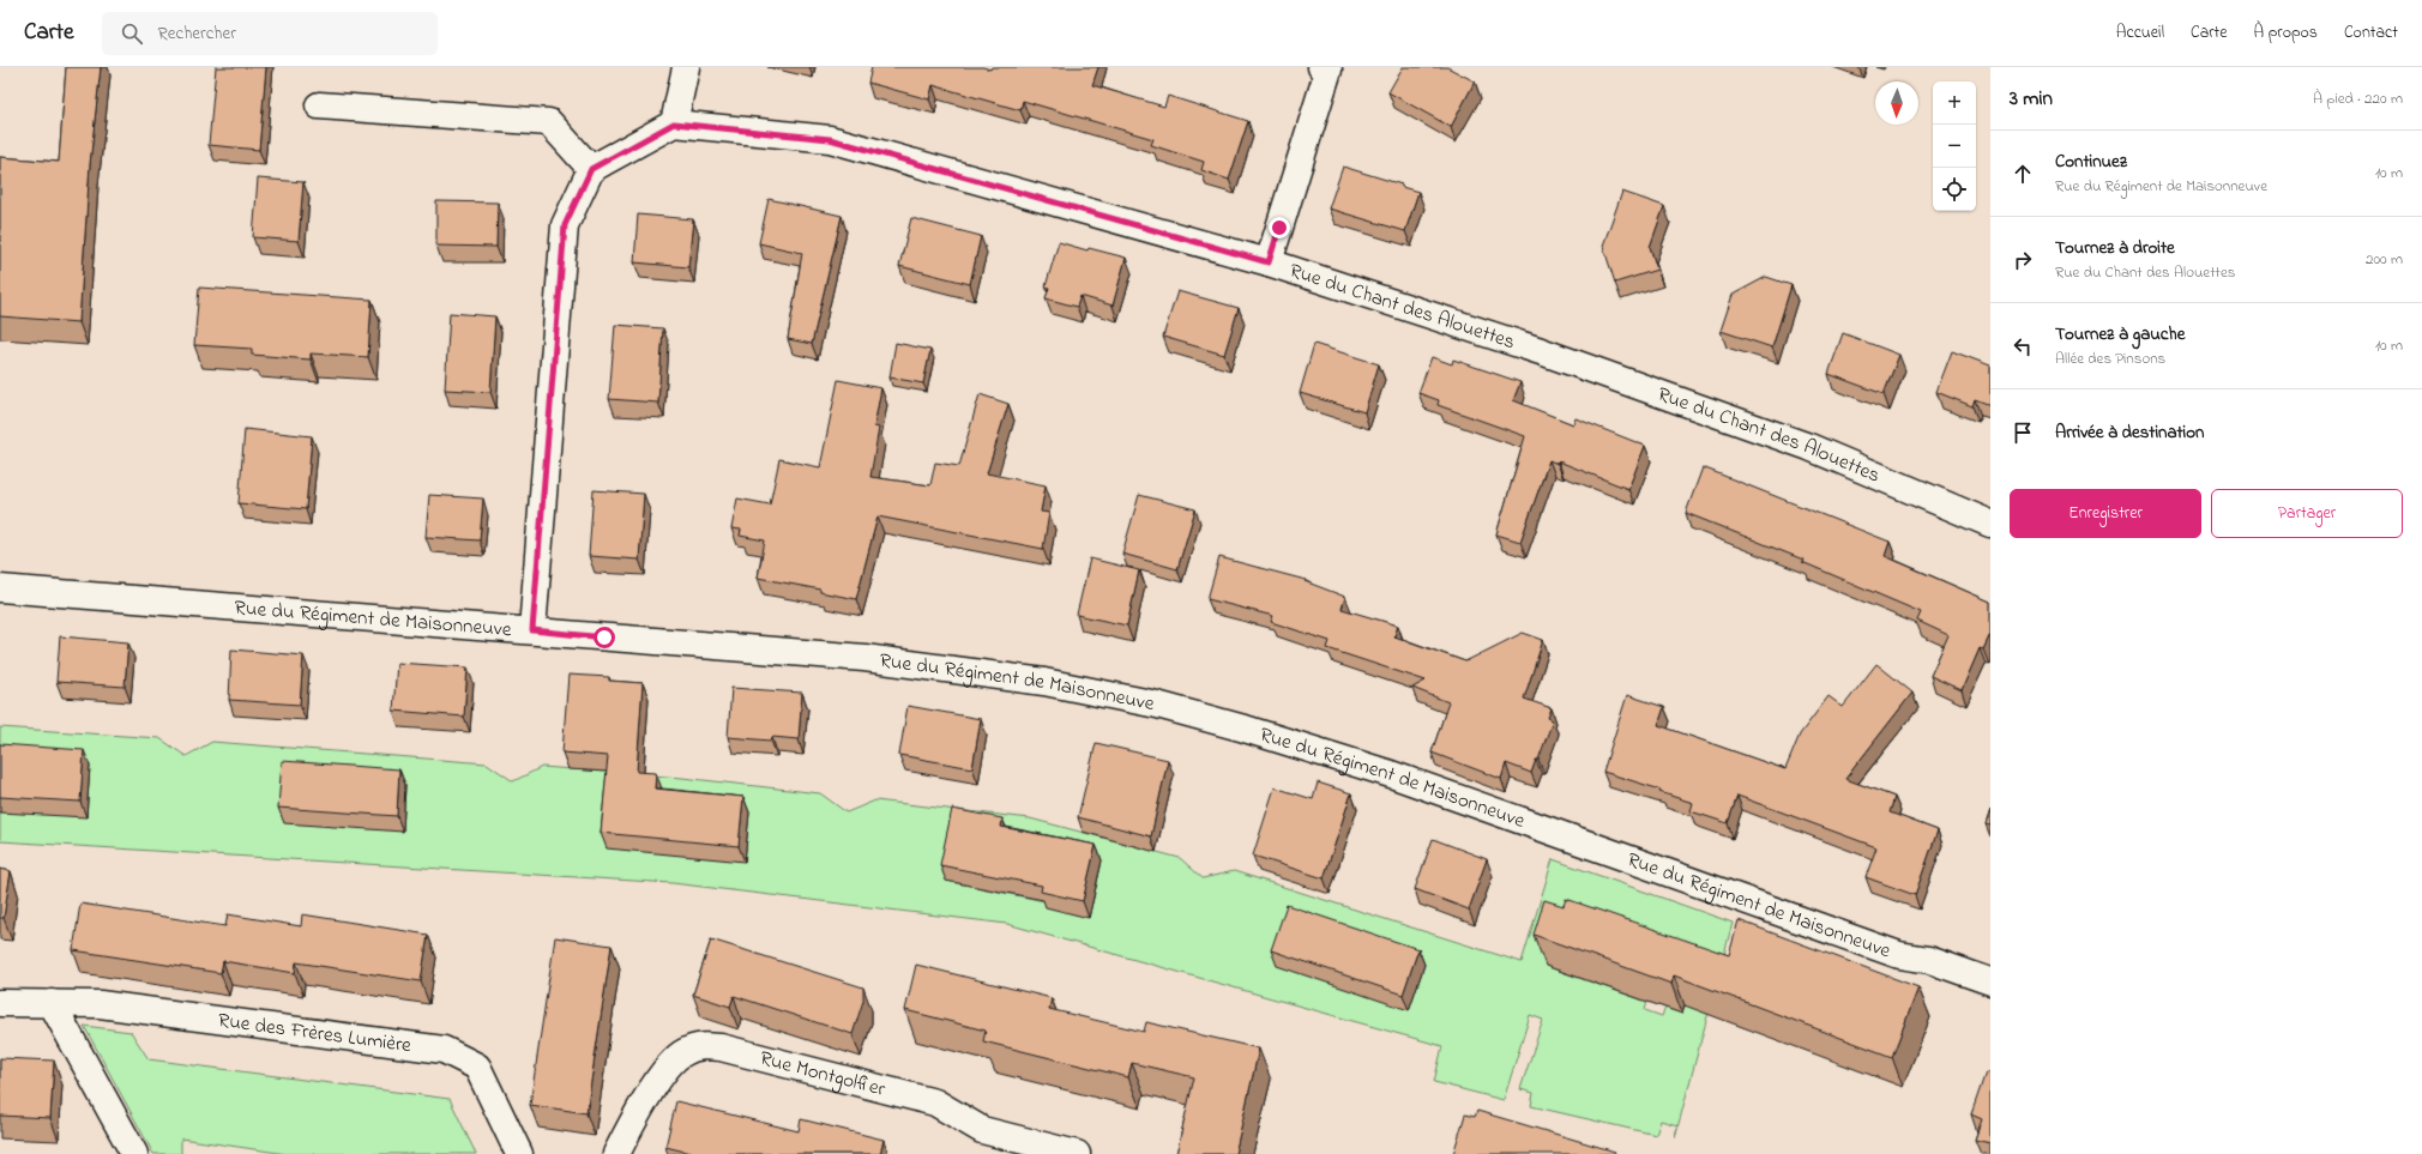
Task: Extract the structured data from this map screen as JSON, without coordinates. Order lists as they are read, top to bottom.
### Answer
{
  "streets": {
    "street": [
      "Rue du Chant des Alouettes",
      "Rue du Régiment de Maisonneuve",
      "Rue des Frères Lumière",
      "Rue Montgolfier"
    ]
  },
  "north": "bottom",
  "page": {
    "header": "Carte",
    "search": "Rechercher",
    "nav": [
      "Accueil",
      "Carte",
      "À propos",
      "Contact"
    ],
    "heading": ["3 min", "À pied · 220 m"],
    "map_buttons": ["+", "−"],
    "list": [
      ["Continuez", "Rue du Régiment de Maisonneuve", "10 m"],
      ["Tournez à droite", "Rue du Chant des Alouettes", "200 m"],
      ["Tournez à gauche", "Allée des Pinsons", "10 m"],
      "Arrivée à destination"
    ],
    "buttons": ["Enregistrer", "Partager"]
  }
}
